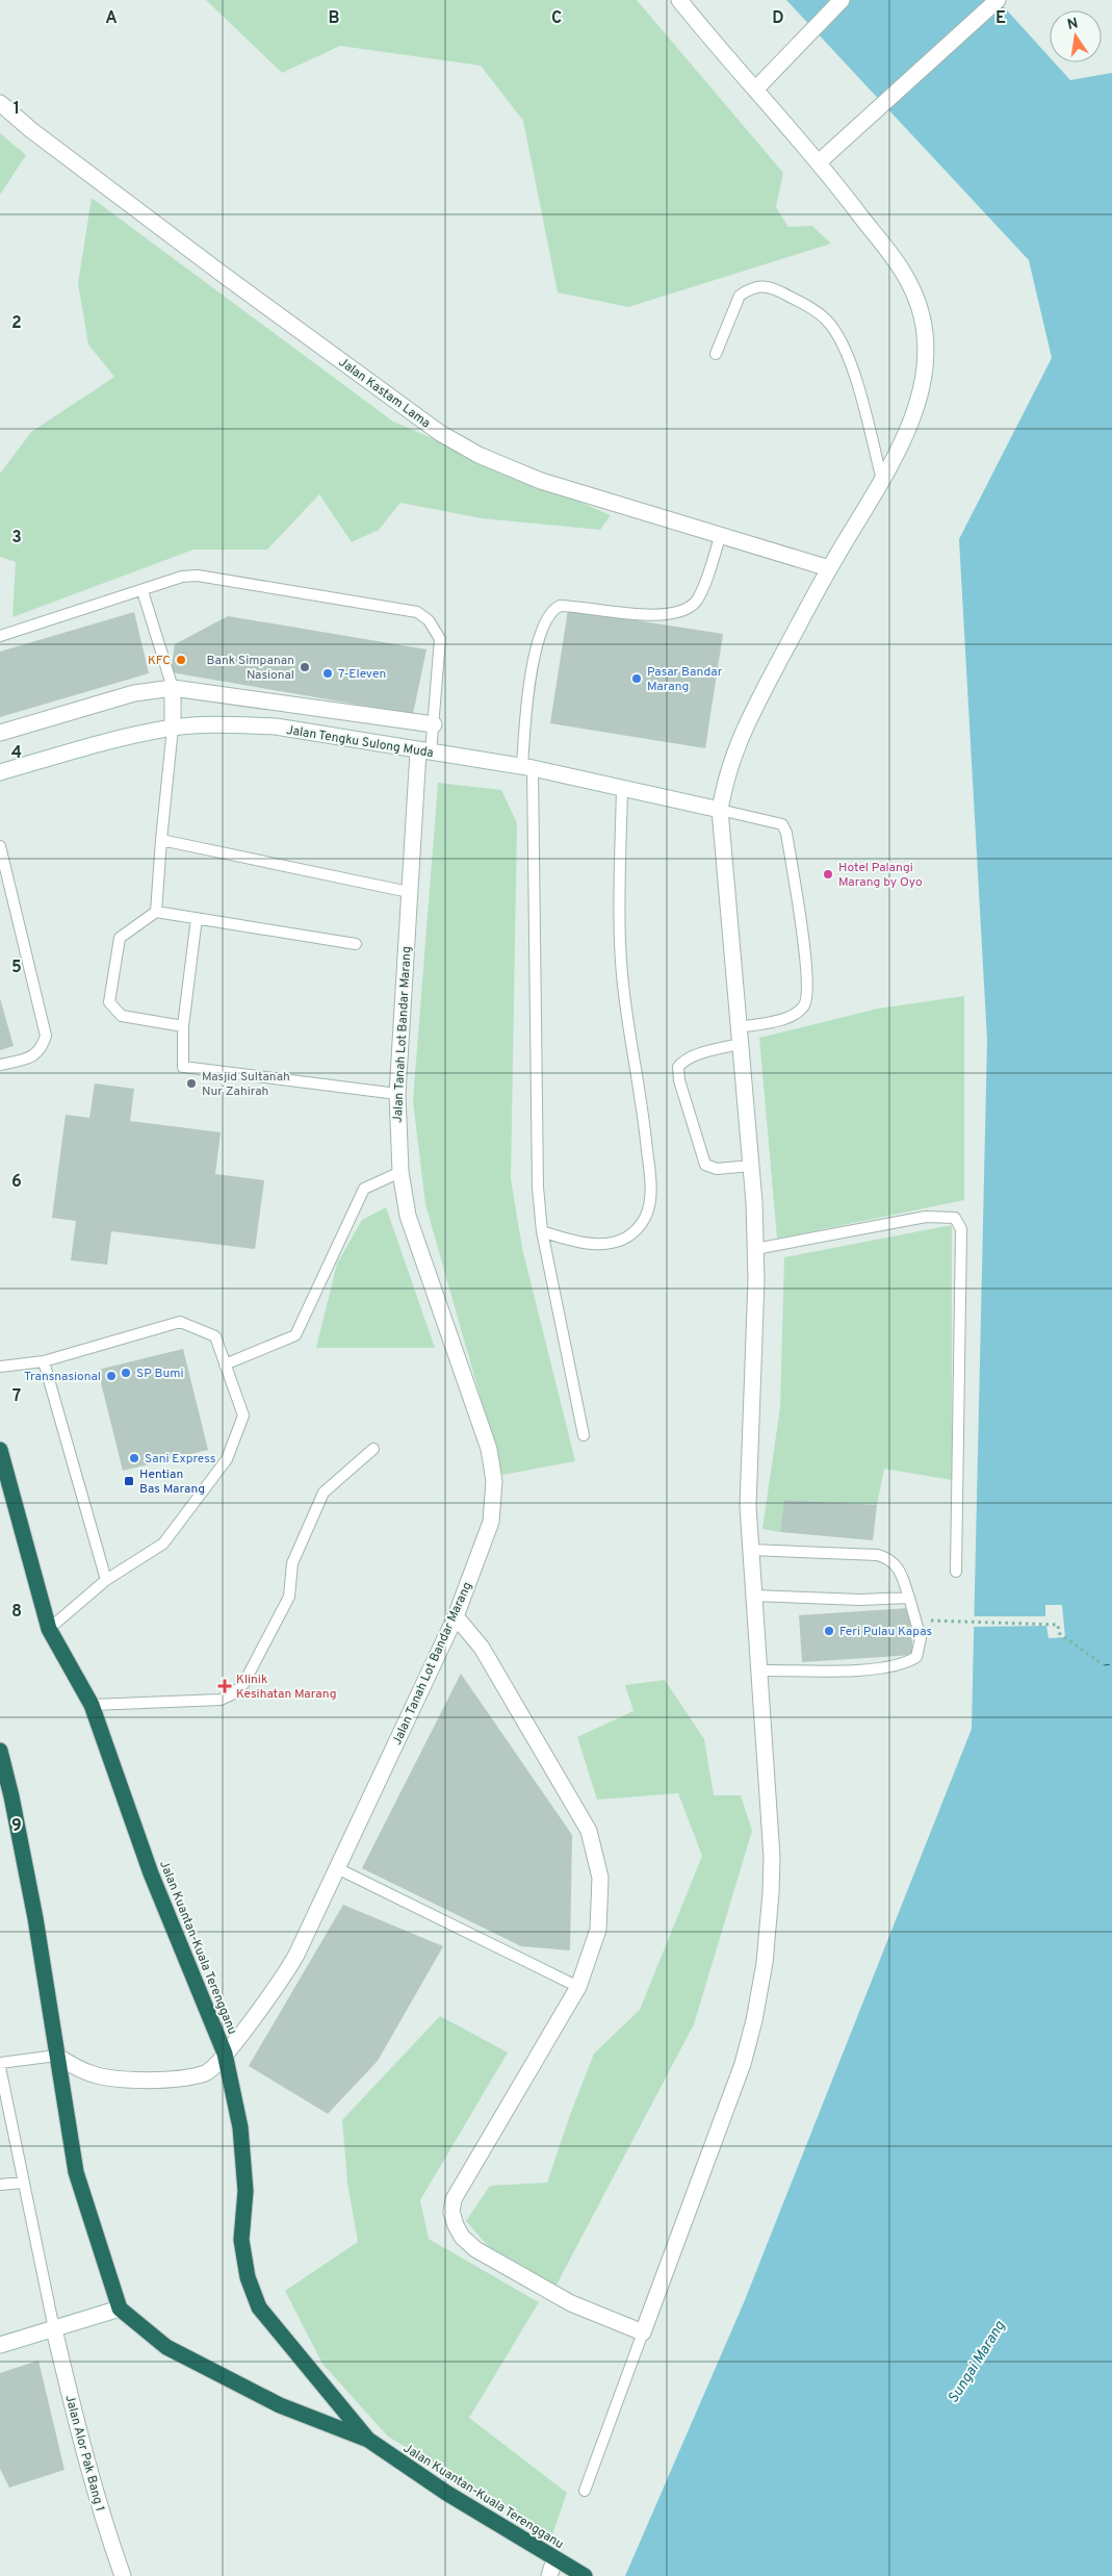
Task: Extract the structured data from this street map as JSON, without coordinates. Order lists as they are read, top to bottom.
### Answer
{
  "streets": {
    "highway": ["Jalan Kuantan-Kuala Terengganu"],
    "street": [
      "Jalan Kastam Lama",
      "Jalan Tengku Sulong Muda",
      "Jalan Tanah Lot Bandar Marang",
      "Jalan Alor Pak Bang 1"
    ]
  },
  "crossings": [
    ["Jalan Tengku Sulong Muda", "Jalan Tanah Lot Bandar Marang"],
    ["Jalan Tanah Lot Bandar Marang", "Jalan Kuantan-Kuala Terengganu"]
  ],
  "water": ["Sungai Marang"],
  "places": {
    "other": [
      "KFC",
      "Bank Simpanan Nasional",
      "7-Eleven",
      "Pasar Bandar Marang",
      "Hotel Palangi Marang by Oyo",
      "Masjid Sultanah Nur Zahirah",
      "SP Bumi",
      "Transnasional",
      "Sani Express",
      "Feri Pulau Kapas"
    ],
    "transit": ["Hentian Bas Marang"],
    "health": ["Klinik Kesihatan Marang"]
  },
  "north": "top",
  "grid": {
    "columns": [
      "A",
      "B",
      "C",
      "D",
      "E"
    ],
    "rows": [
      "1",
      "2",
      "3",
      "4",
      "5",
      "6",
      "7",
      "8",
      "9"
    ]
  }
}
